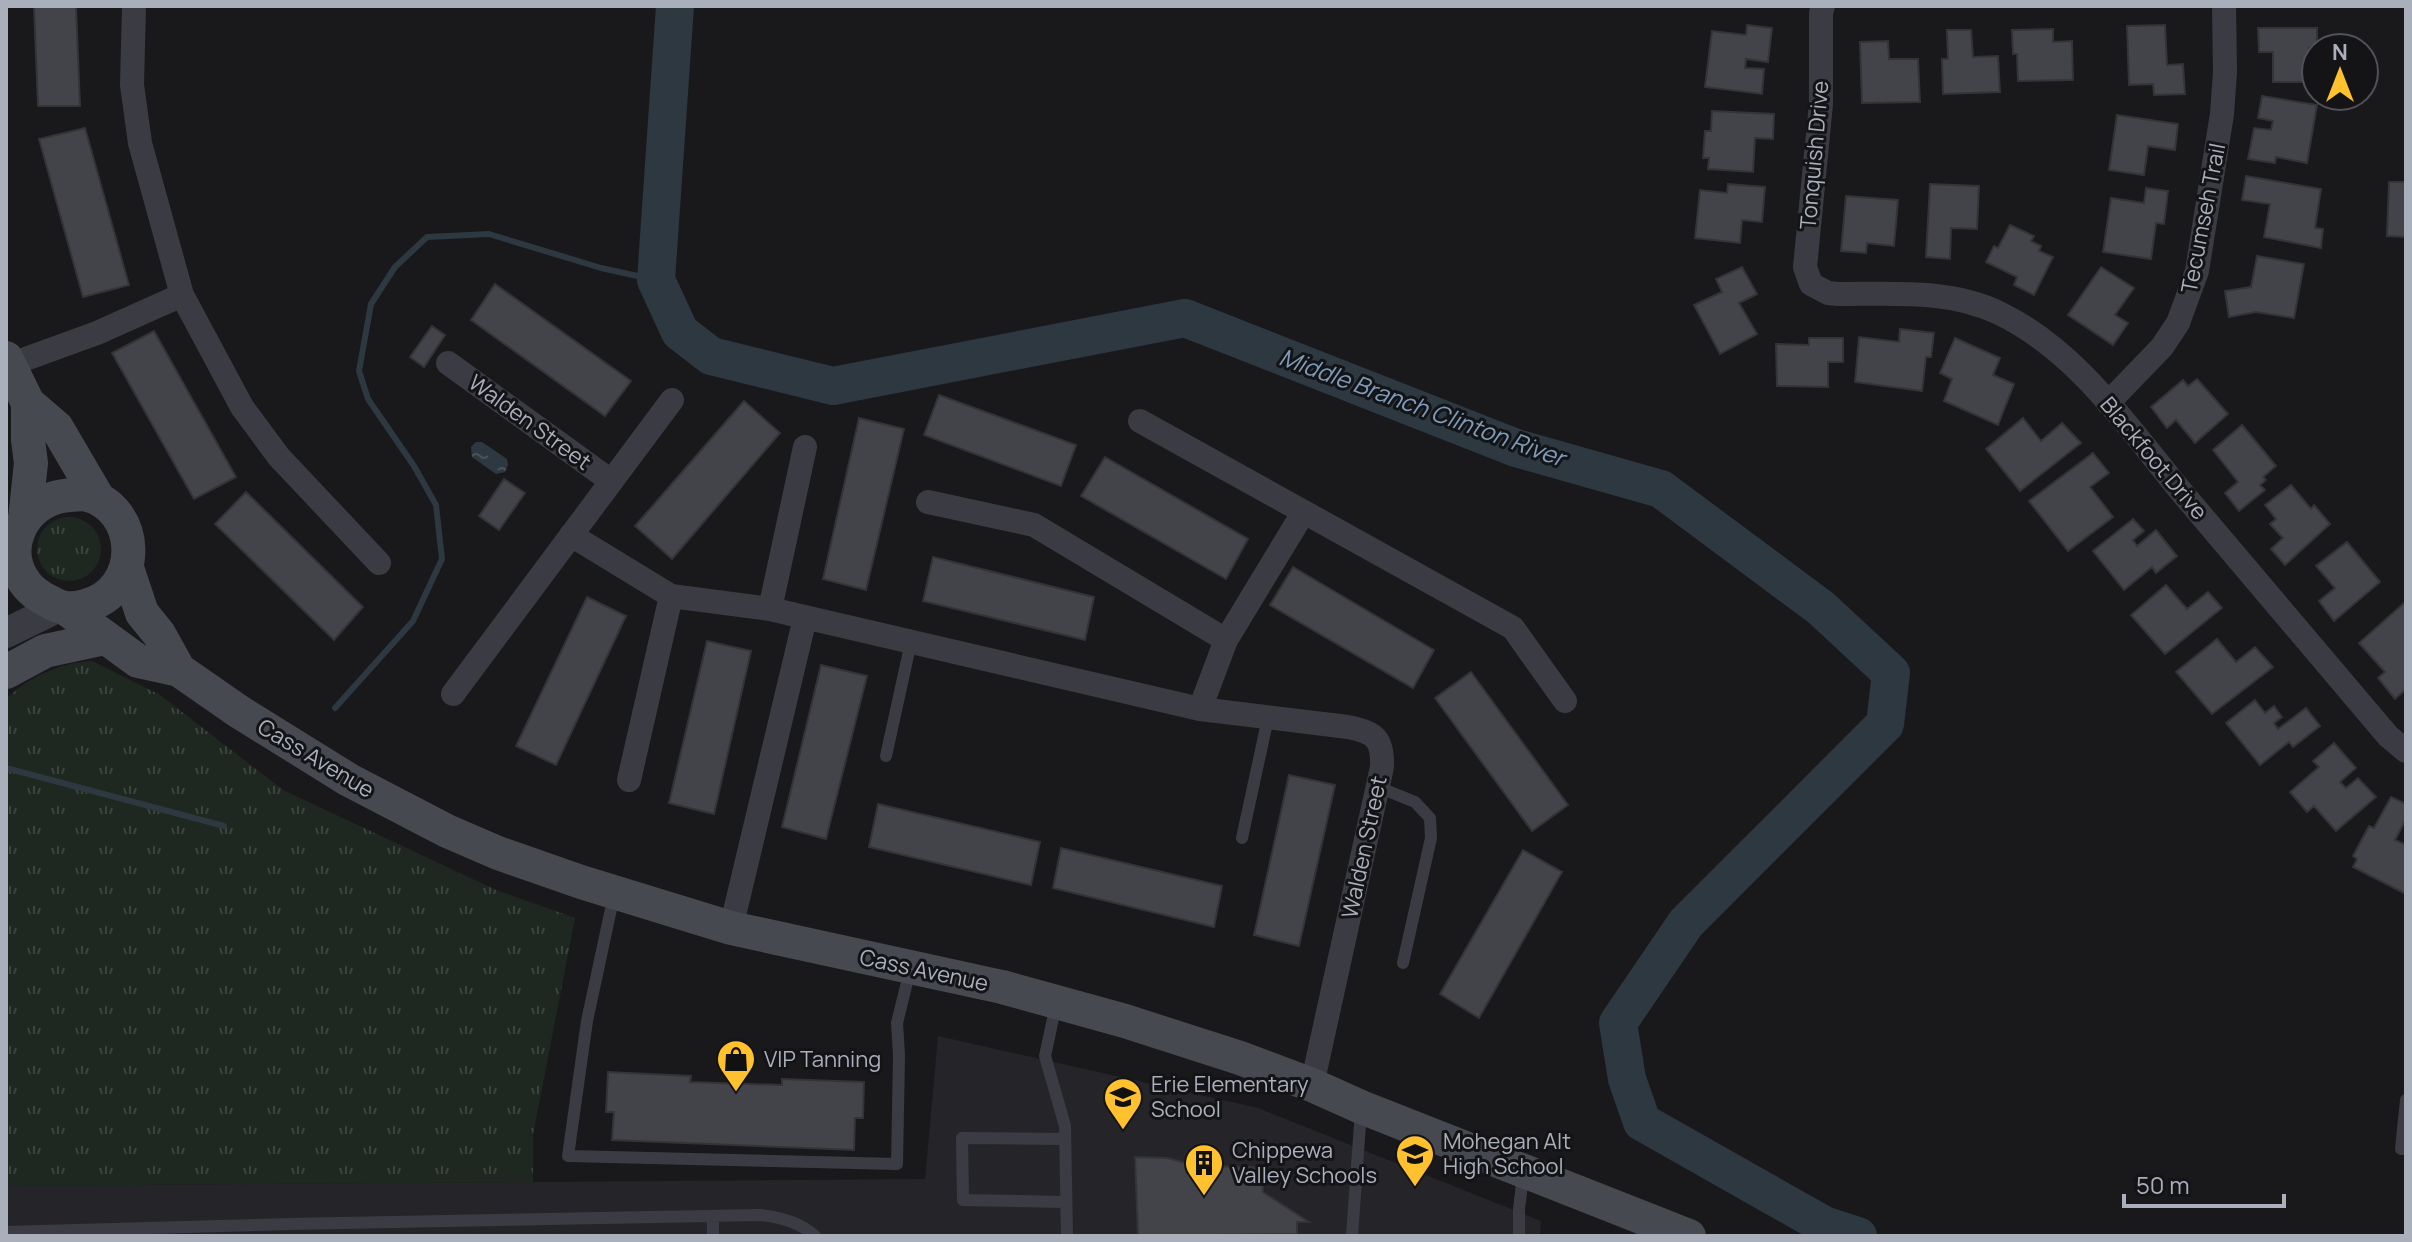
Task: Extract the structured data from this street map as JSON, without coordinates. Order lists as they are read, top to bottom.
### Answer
{
  "streets": {
    "main road": ["Cass Avenue"],
    "street": [
      "Tonquish Drive",
      "Tecumseh Trail",
      "Walden Street",
      "Blackfoot Drive"
    ]
  },
  "crossings": [
    ["Tonquish Drive", "Blackfoot Drive"],
    ["Tecumseh Trail", "Blackfoot Drive"],
    ["Walden Street", "Cass Avenue"]
  ],
  "water": ["Middle Branch Clinton River"],
  "places": {
    "shop": ["VIP Tanning"],
    "school or university": ["Erie Elementary School", "Mohegan Alt High School"],
    "building": ["Chippewa Valley Schools"]
  },
  "scale_bar": "50 m",
  "north": "top"
}
